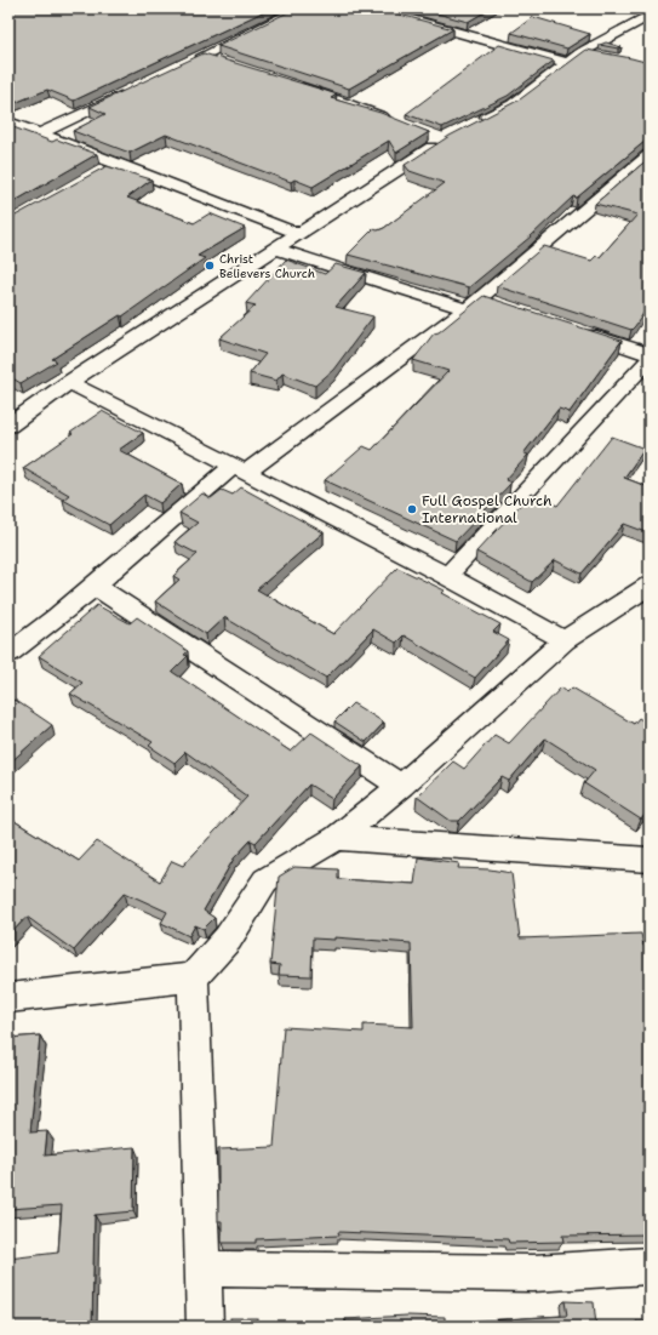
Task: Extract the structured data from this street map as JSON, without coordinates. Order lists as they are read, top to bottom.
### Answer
{
  "places": ["Christ Believers Church", "Full Gospel Church International"]
}
